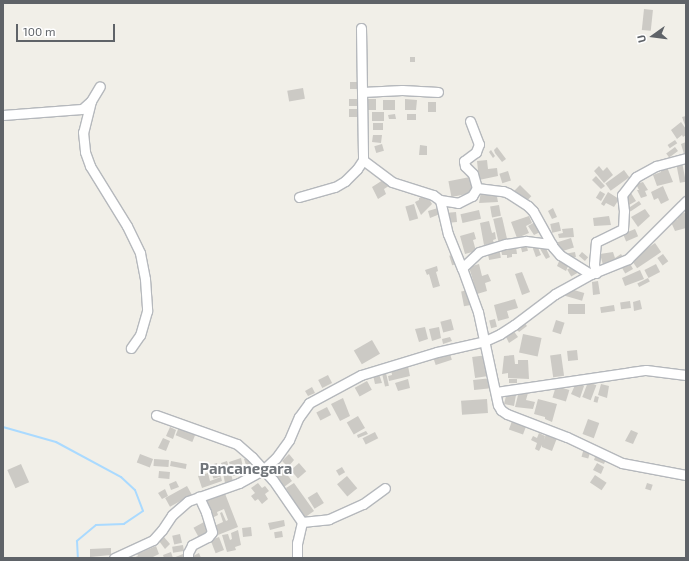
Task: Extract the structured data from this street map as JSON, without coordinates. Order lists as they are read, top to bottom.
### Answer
{
  "districts": ["Pancanegara"],
  "scale_bar": "100 m",
  "north": "left"
}
